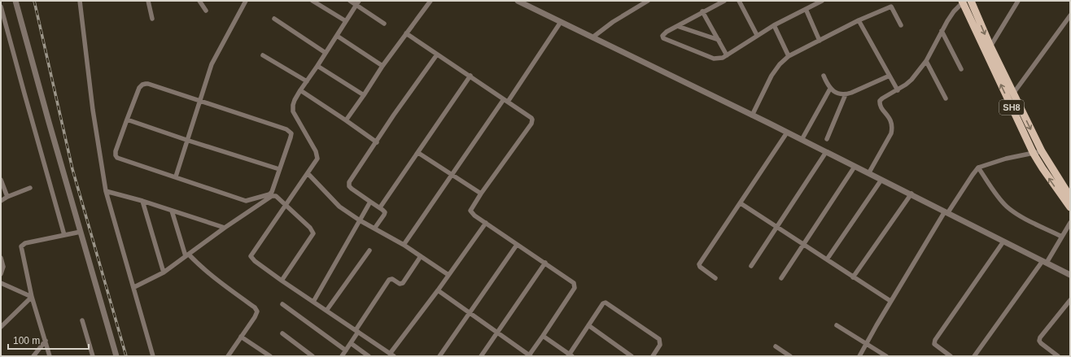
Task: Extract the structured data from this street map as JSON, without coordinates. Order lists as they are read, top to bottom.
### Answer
{
  "streets": {
    "main road": ["SH8"]
  },
  "scale_bar": "100 m"
}
